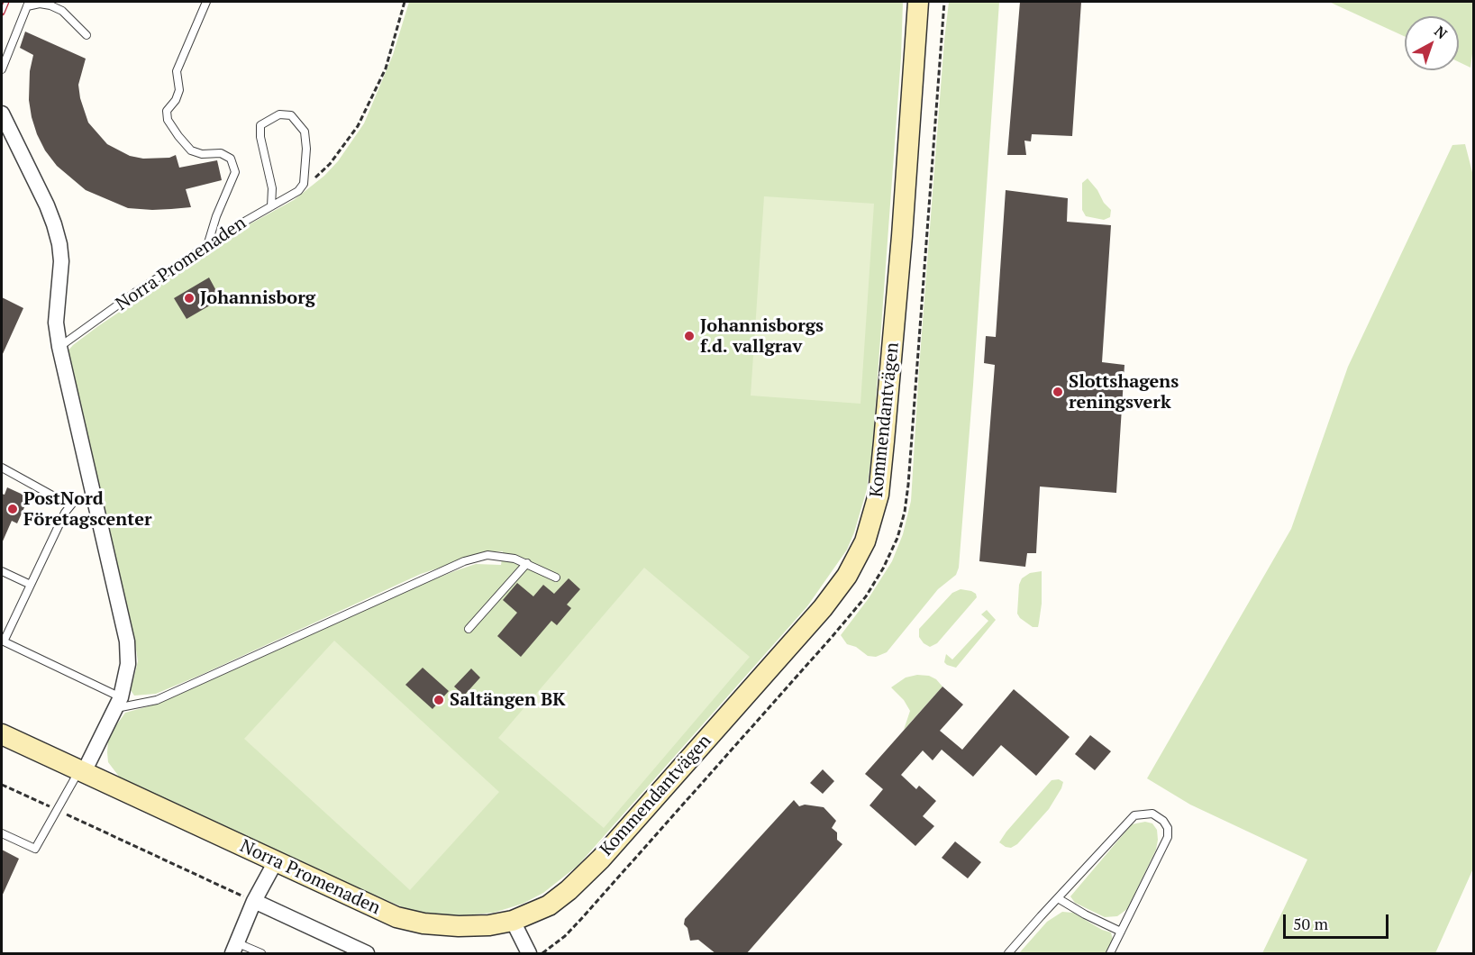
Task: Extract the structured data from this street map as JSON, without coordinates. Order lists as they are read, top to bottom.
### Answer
{
  "streets": {
    "street": ["Norra Promenaden", "Kommendantvägen"]
  },
  "crossings": [
    ["Norra Promenaden", "Kommendantvägen"]
  ],
  "places": [
    "Johannisborg",
    "Johannisborgs f.d. vallgrav",
    "Slottshagens reningsverk",
    "PostNord Företagscenter",
    "Saltängen BK"
  ],
  "scale_bar": "50 m",
  "north": "top right"
}
